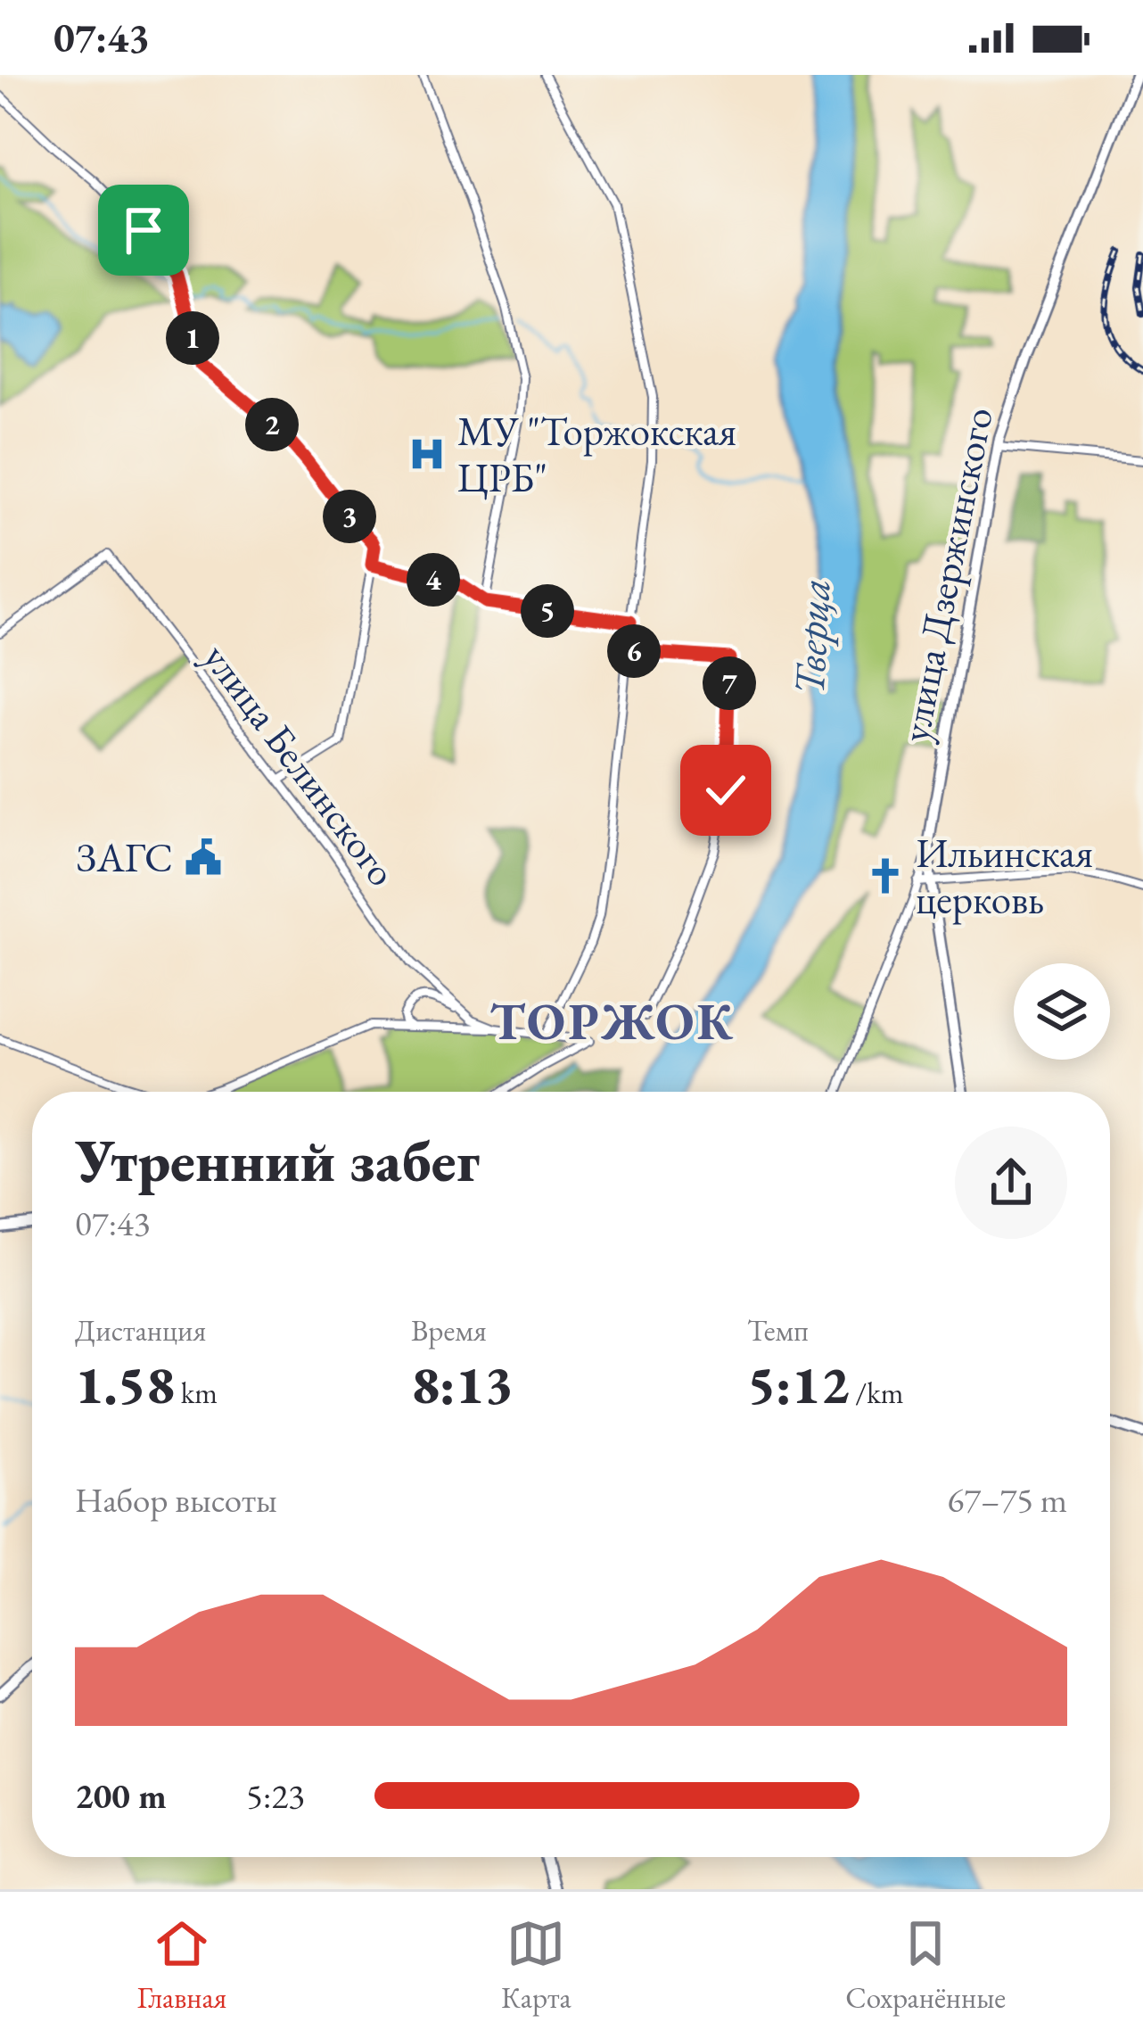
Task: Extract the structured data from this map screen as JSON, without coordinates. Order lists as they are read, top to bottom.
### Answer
{
  "streets": {
    "main road": ["улица Дзержинского"],
    "street": ["улица Белинского"]
  },
  "districts": ["ТОРЖОК"],
  "water": ["Тверца"],
  "places": {
    "hospital": ["МУ \"Торжокская ЦРБ\""],
    "public building": ["ЗАГС"],
    "church": ["Ильинская церковь"]
  },
  "page": {
    "status": "07:43",
    "pins": [
      "1",
      "2",
      "3",
      "4",
      "5",
      "6",
      "7"
    ],
    "heading": ["Утренний забег", "07:43"],
    "stats": [
      ["Дистанция", "1.58 km"],
      ["Время", "8:13"],
      ["Темп", "5:12 /km"]
    ],
    "chart": ["Набор высоты", "67–75 m"],
    "list": [
      {
        "name": "200 m",
        "note": "5:23"
      }
    ],
    "tabs": ["Главная", "Карта", "Сохранённые"]
  }
}
